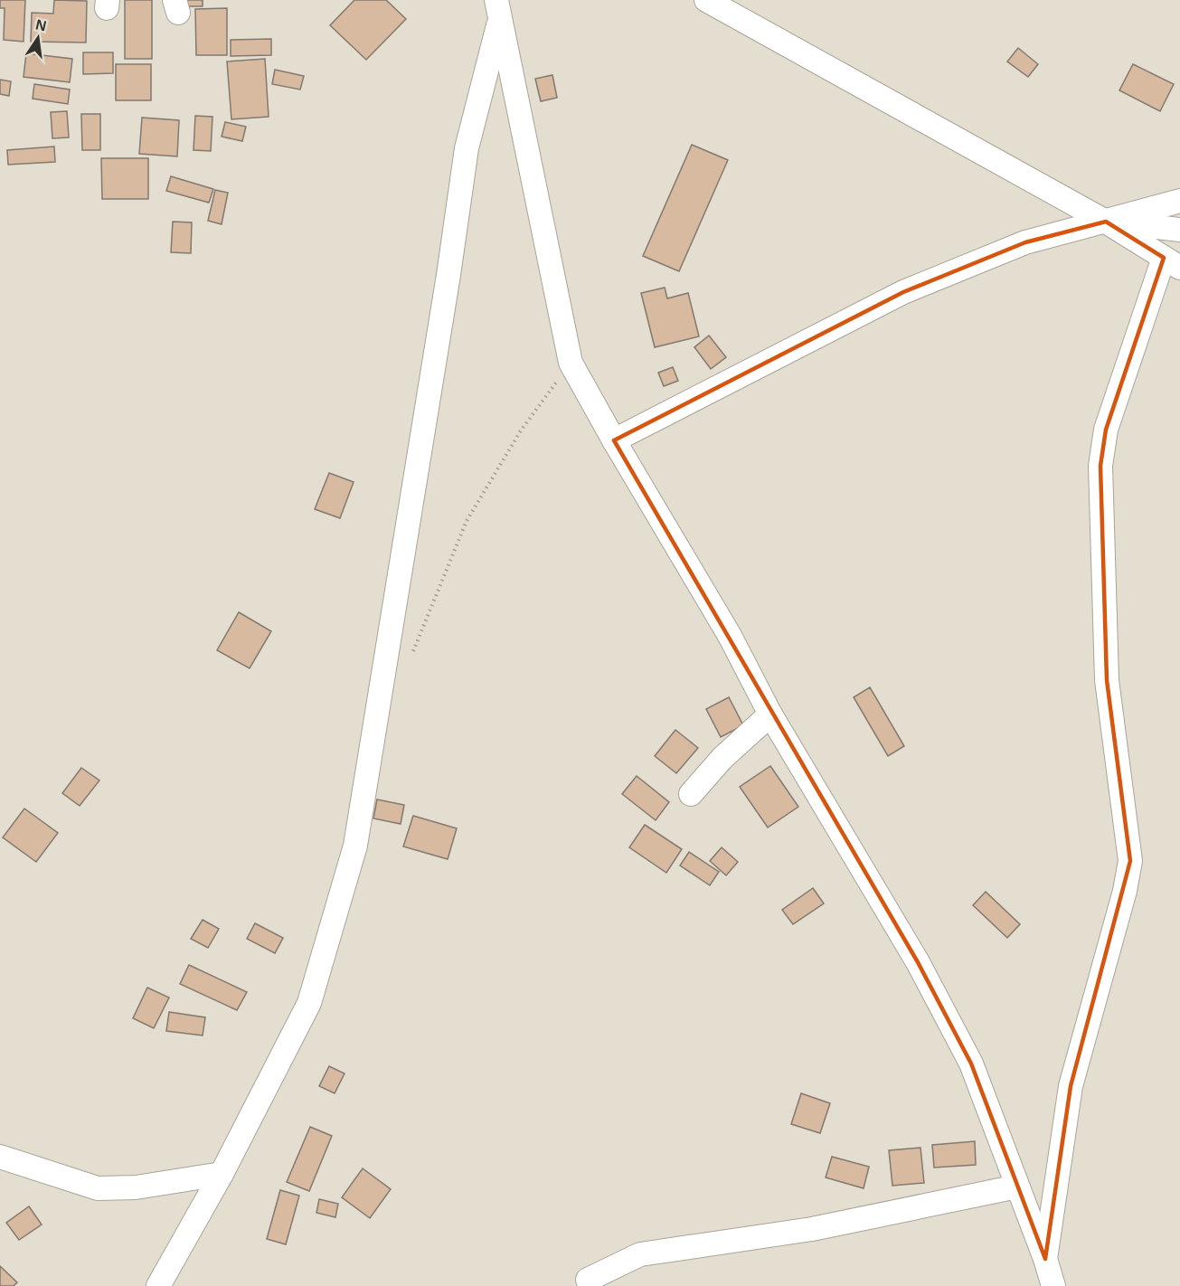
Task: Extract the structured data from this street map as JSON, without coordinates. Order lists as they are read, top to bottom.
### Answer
{
  "north": "top"
}
